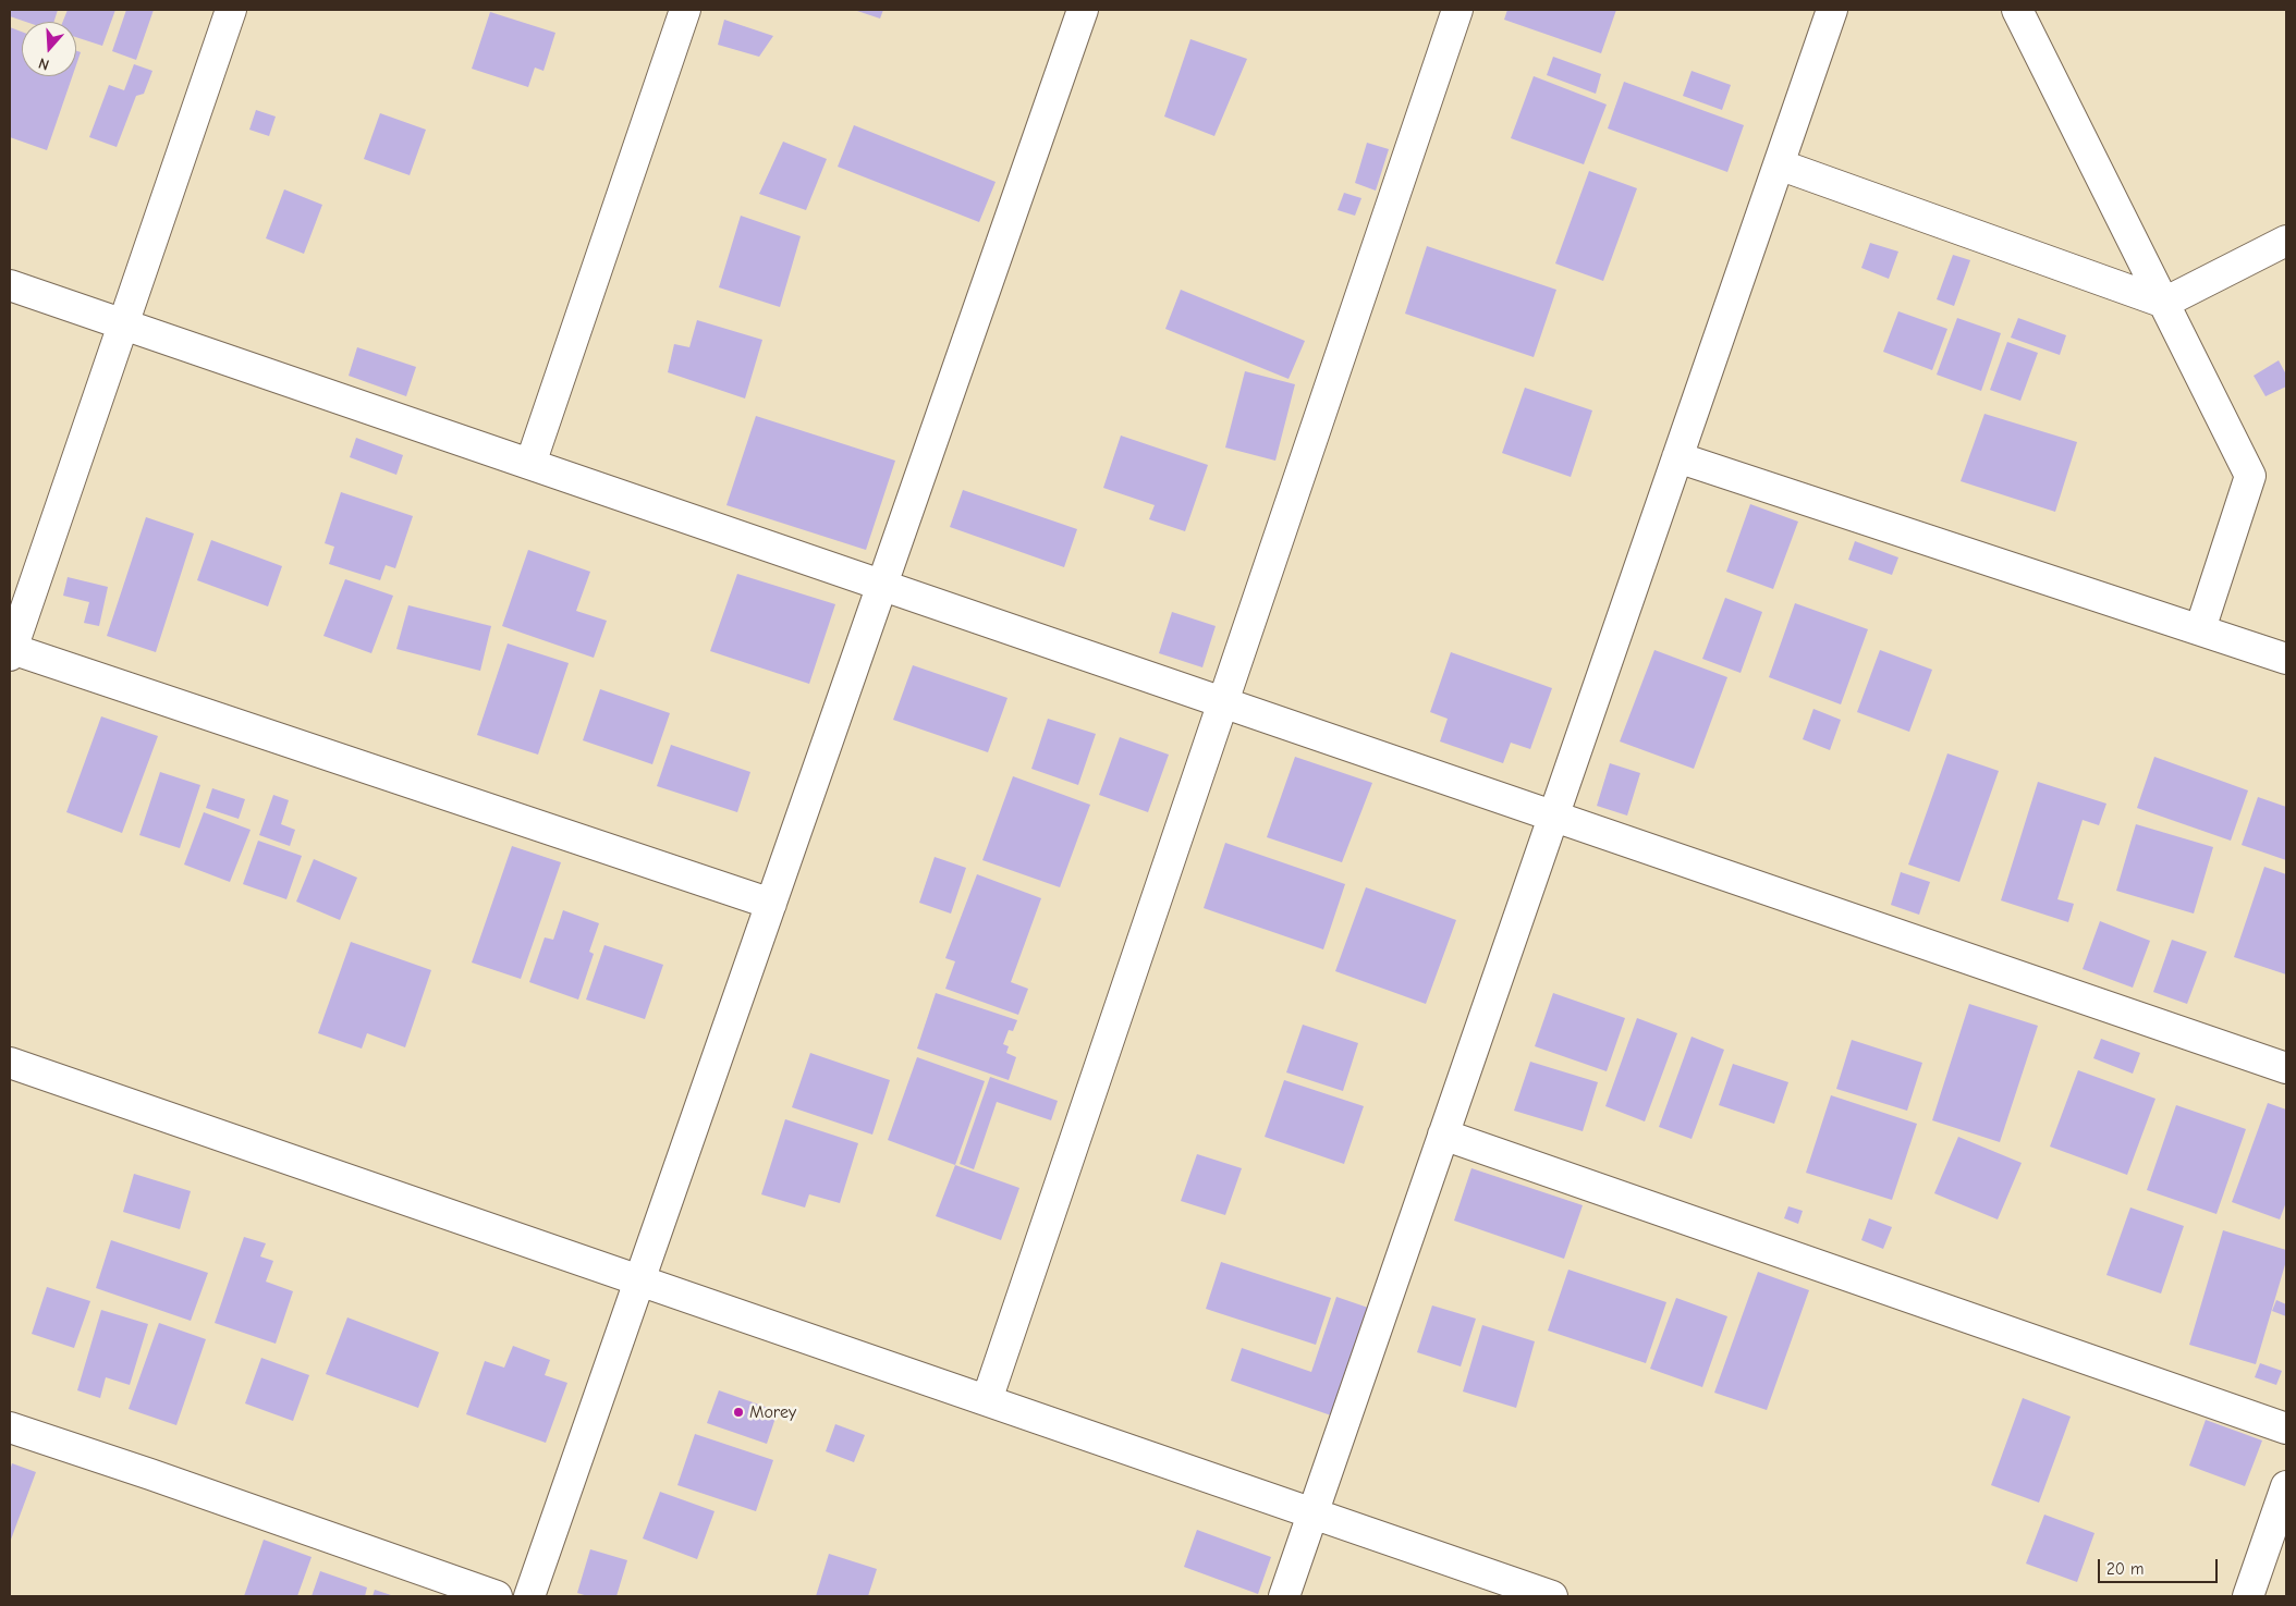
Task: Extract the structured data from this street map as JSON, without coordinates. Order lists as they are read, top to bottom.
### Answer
{
  "places": ["Morey"],
  "scale_bar": "20 m",
  "north": "bottom"
}
